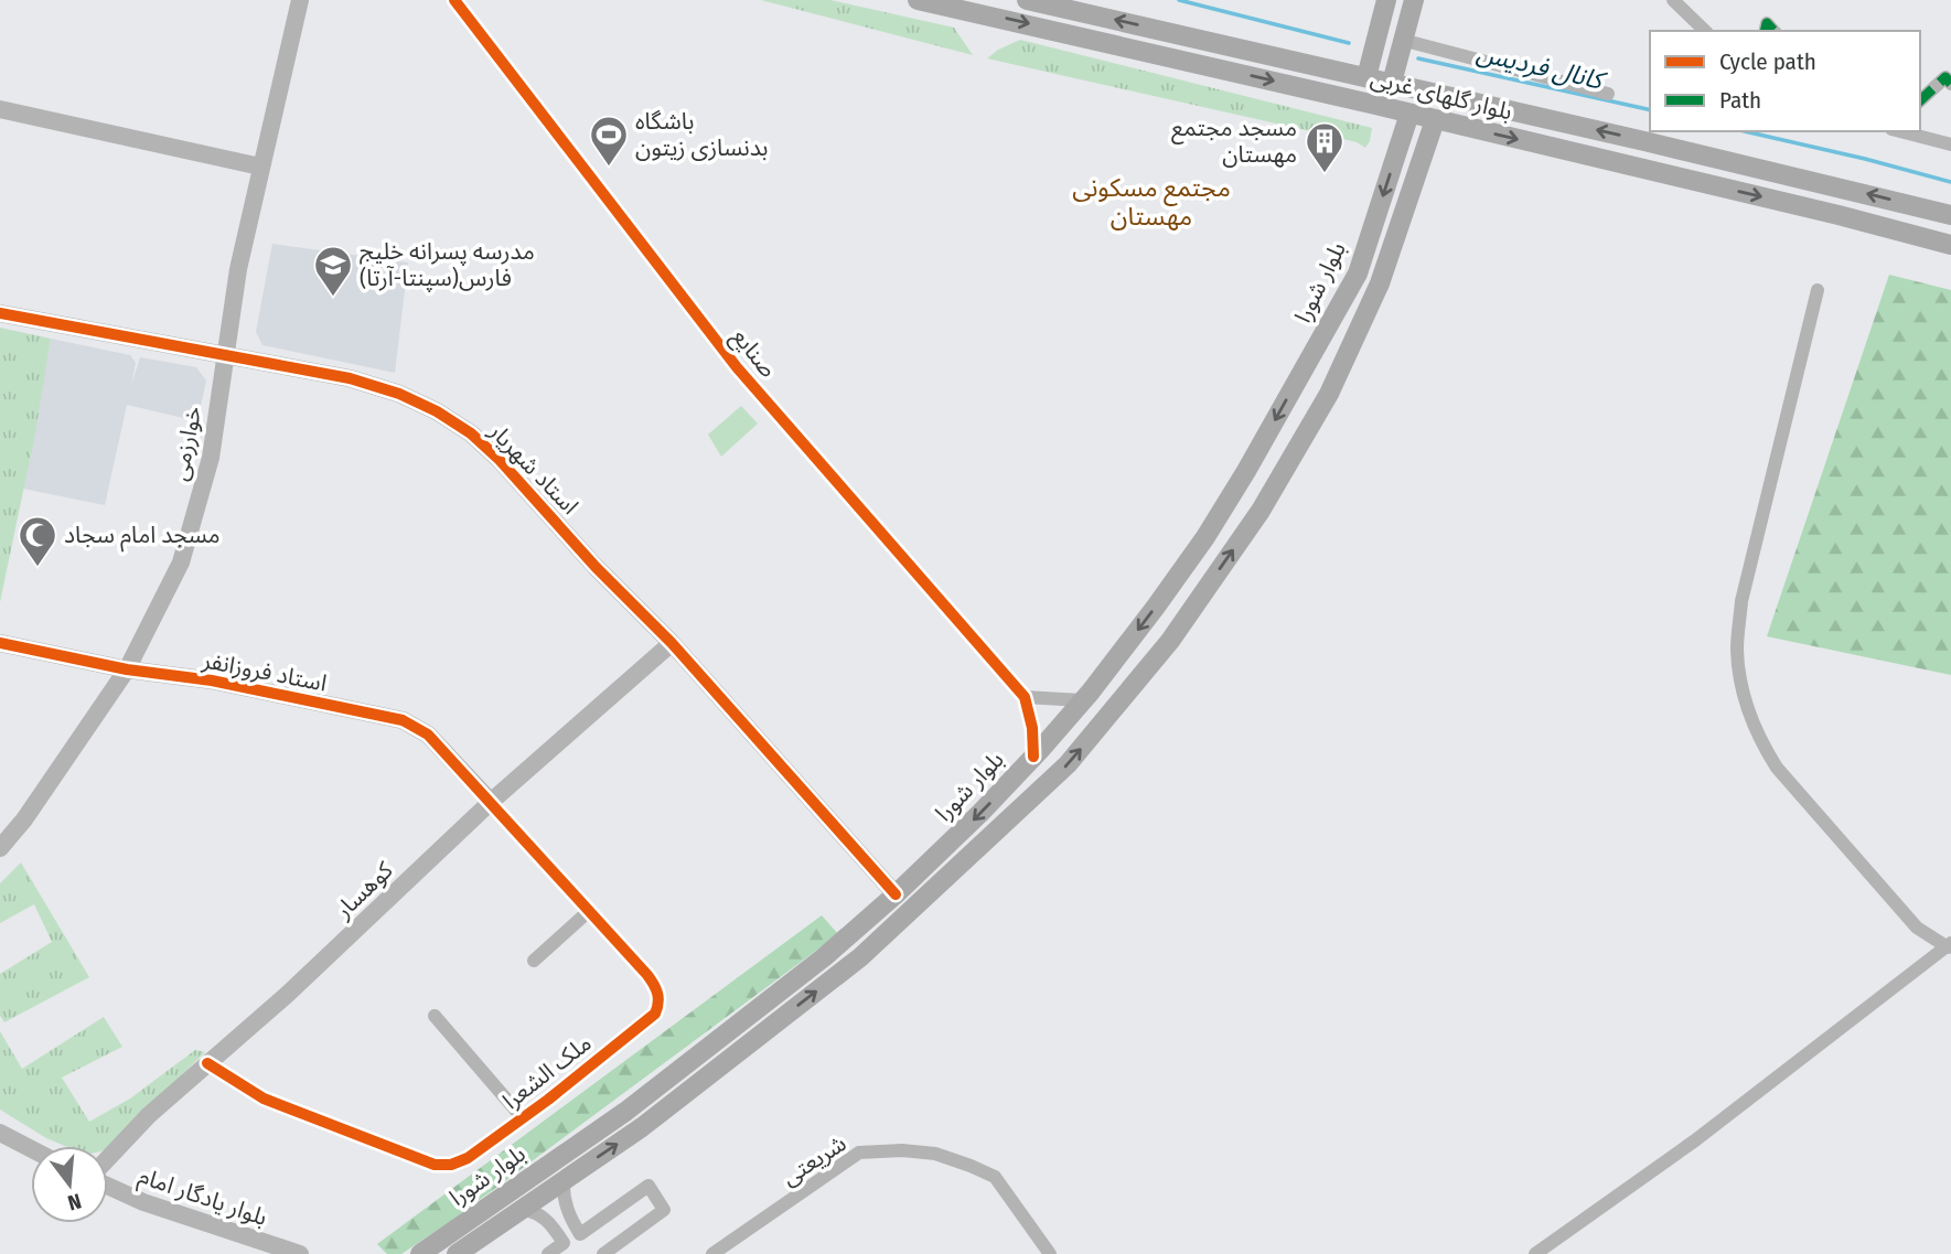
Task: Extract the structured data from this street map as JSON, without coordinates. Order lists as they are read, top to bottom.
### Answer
{
  "streets": {
    "main road": ["بلوار گلهای غربی", "بلوار شورا"],
    "street": [
      "صنایع",
      "خوارزمی",
      "استاد شهریار",
      "استاد فروزانفر",
      "کوهسار",
      "ملک الشعرا",
      "شریعتی",
      "بلوار یادگار امام"
    ]
  },
  "crossings": [
    ["بلوار گلهای غربی", "بلوار شورا"],
    ["بلوار شورا", "استاد شهریار"],
    ["خوارزمی", "استاد شهریار"],
    ["خوارزمی", "استاد فروزانفر"],
    ["استاد شهریار", "کوهسار"],
    ["استاد فروزانفر", "کوهسار"],
    ["استاد فروزانفر", "ملک الشعرا"],
    ["کوهسار", "ملک الشعرا"]
  ],
  "districts": ["مجتمع مسکونی مهستان"],
  "water": ["کانال فردیس"],
  "places": {
    "sports": ["باشگاه بدنسازی زیتون"],
    "building": ["مسجد مجتمع مهستان"],
    "school or university": ["مدرسه پسرانه خلیج فارس(سپنتا-آرتا)"],
    "mosque": ["مسجد امام سجاد"]
  },
  "legend": ["Cycle path", "Path"],
  "north": "bottom"
}
